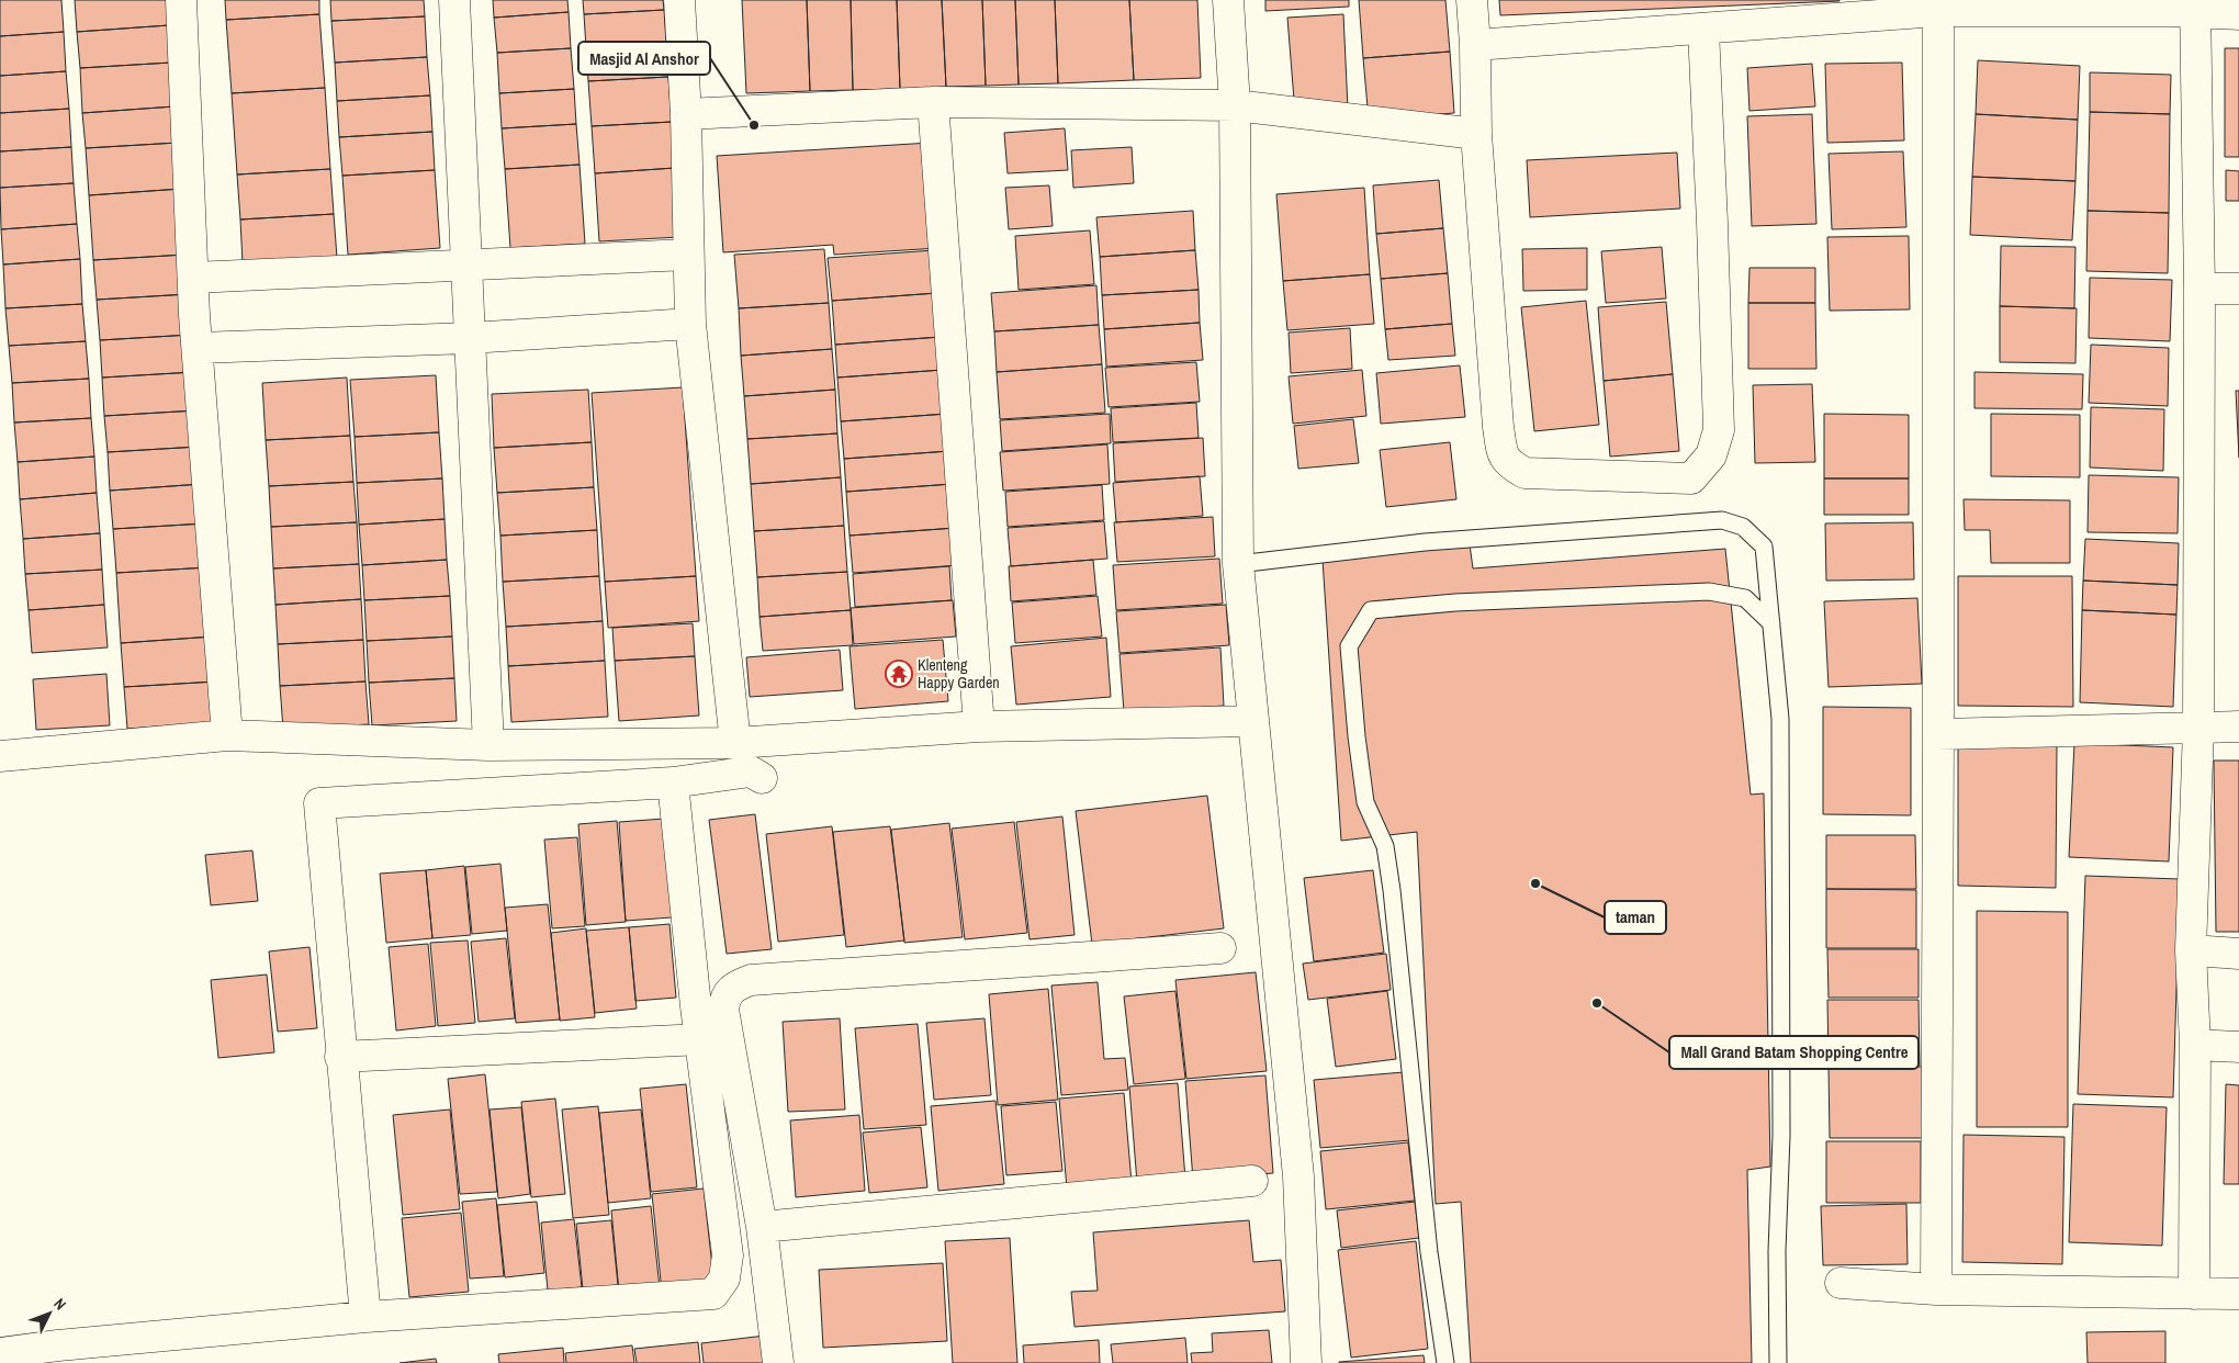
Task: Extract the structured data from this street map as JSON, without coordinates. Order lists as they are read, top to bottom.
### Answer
{
  "places": {
    "other": ["Masjid Al Anshor", "taman", "Mall Grand Batam Shopping Centre"],
    "temple": ["Klenteng Happy Garden"]
  },
  "north": "top right"
}
